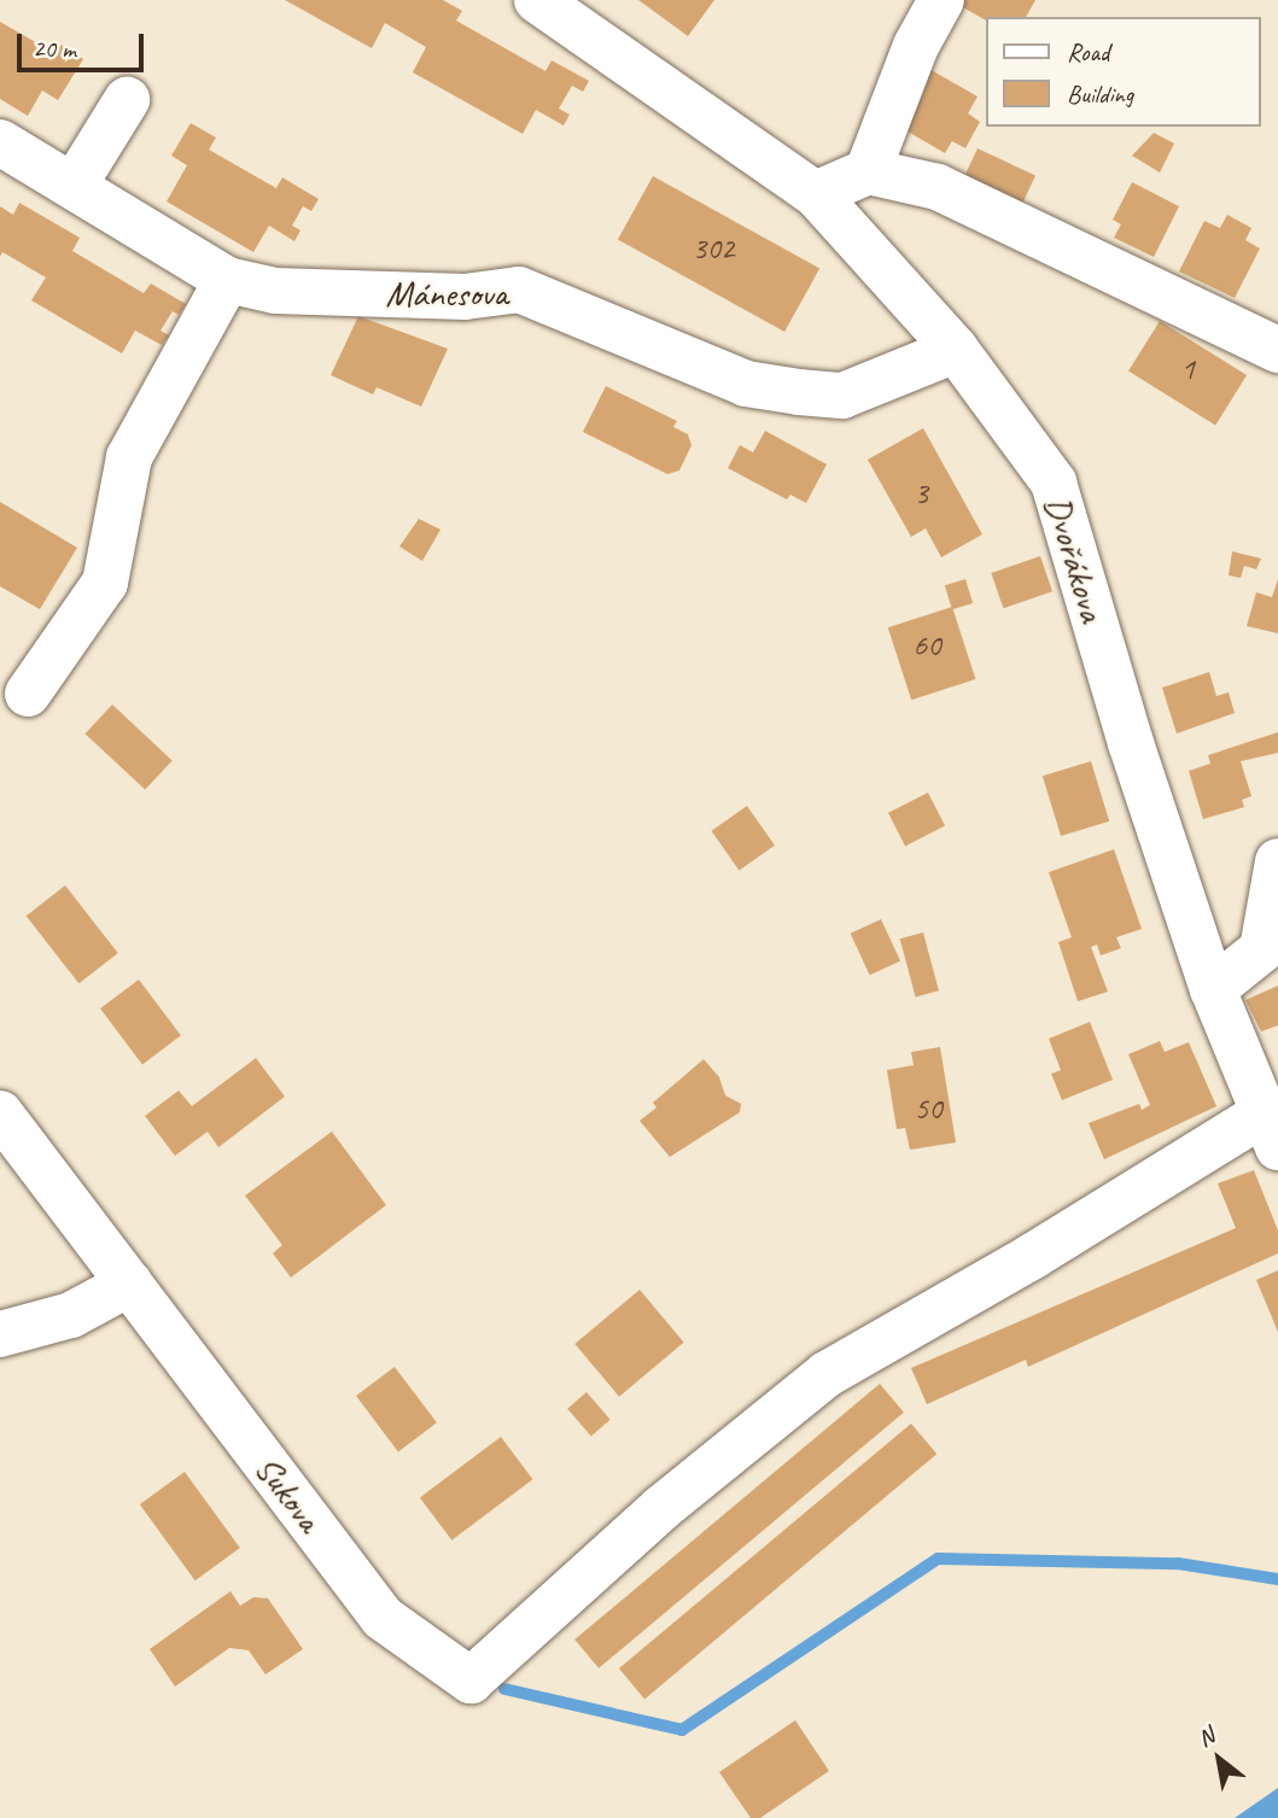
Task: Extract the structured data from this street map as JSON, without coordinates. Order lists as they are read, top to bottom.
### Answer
{
  "streets": {
    "street": ["Mánesova", "Dvořákova", "Sukova"]
  },
  "crossings": [
    ["Mánesova", "Dvořákova"],
    ["Dvořákova", "Sukova"]
  ],
  "house_numbers": [
    "302",
    "1",
    "3",
    "60",
    "50"
  ],
  "legend": ["Road", "Building"],
  "scale_bar": "20 m",
  "north": "top left"
}
